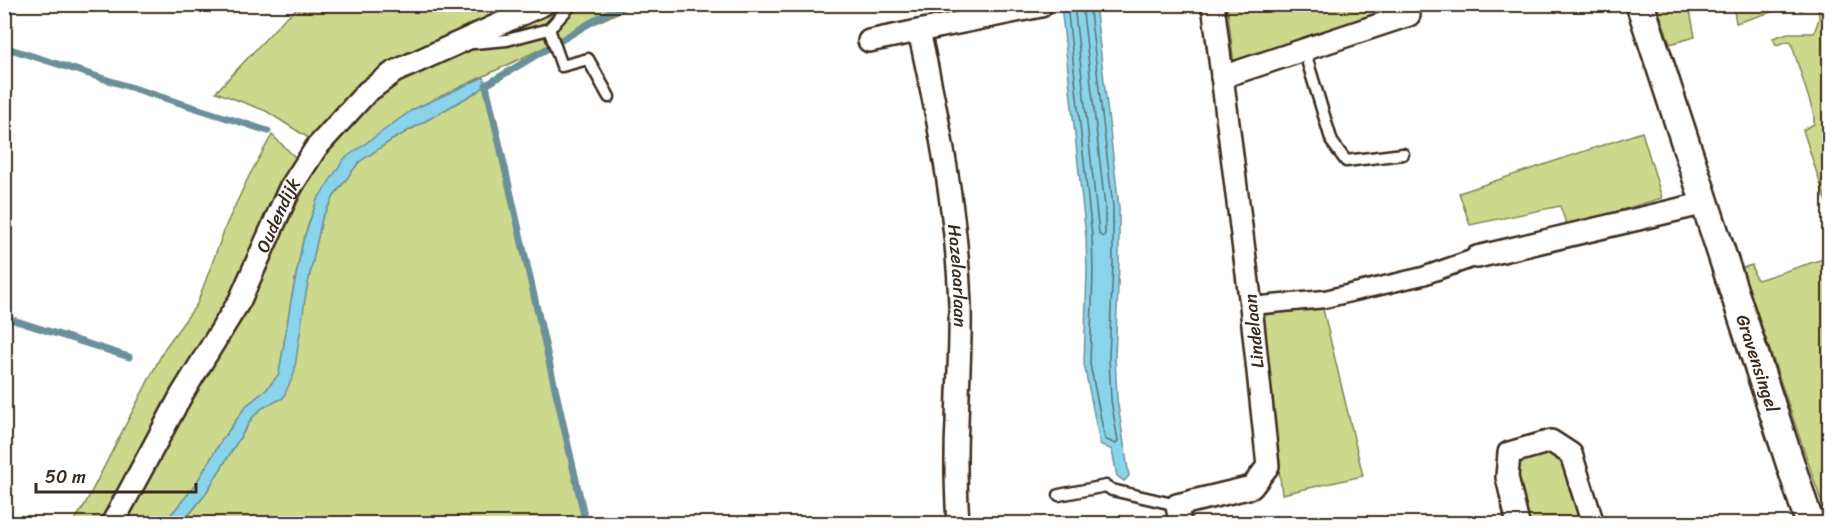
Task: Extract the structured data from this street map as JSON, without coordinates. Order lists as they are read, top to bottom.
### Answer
{
  "streets": {
    "street": [
      "Oudendijk",
      "Hazelaarlaan",
      "Lindelaan",
      "Gravensingel"
    ]
  },
  "scale_bar": "50 m"
}
